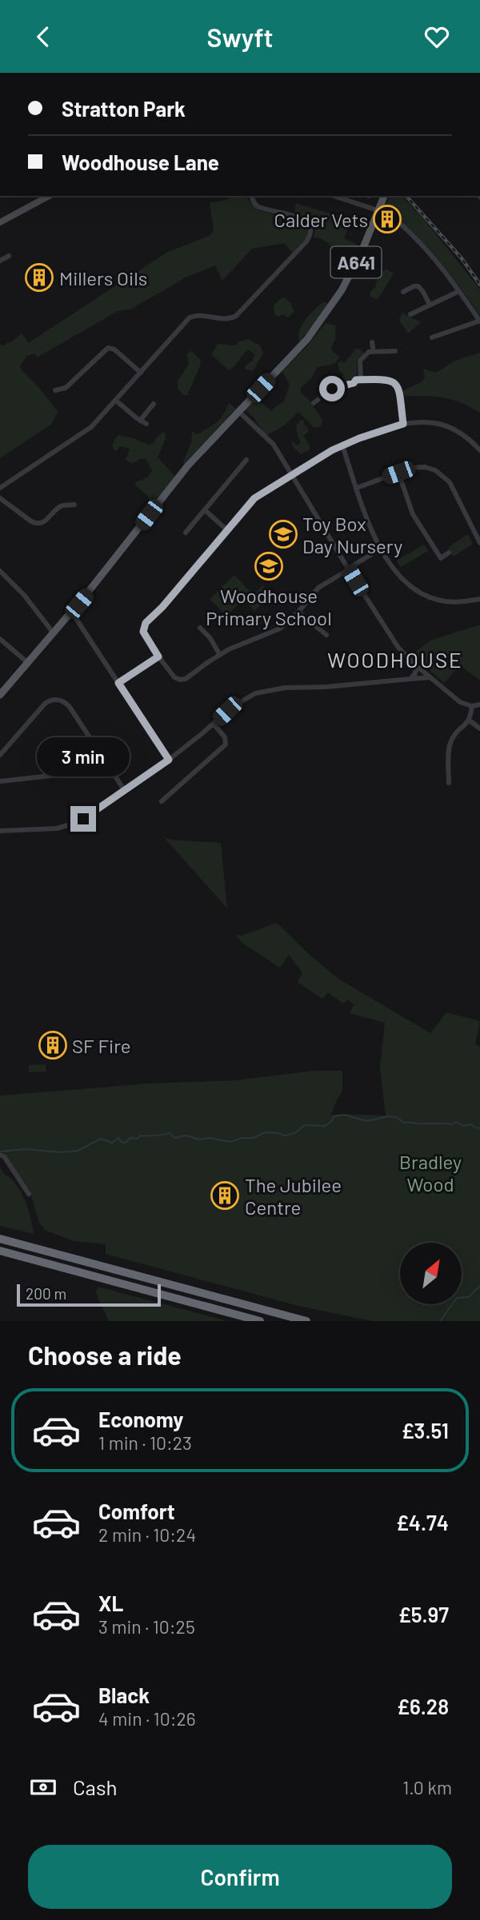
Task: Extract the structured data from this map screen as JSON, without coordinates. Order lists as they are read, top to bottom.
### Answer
{
  "streets": {
    "main road": ["A641"]
  },
  "districts": ["WOODHOUSE"],
  "parks": ["Bradley Wood"],
  "places": {
    "building": [
      "Calder Vets",
      "Millers Oils",
      "SF Fire",
      "The Jubilee Centre"
    ],
    "school or university": ["Toy Box Day Nursery", "Woodhouse Primary School"]
  },
  "scale_bar": "200 m",
  "north": "top right",
  "page": {
    "header": "Swyft",
    "banner": ["Stratton Park", "Woodhouse Lane"],
    "bubble": "3 min",
    "scale": "200 m",
    "heading": "Choose a ride",
    "list": [
      {
        "name": "Economy",
        "note": "1 min · 10:23",
        "value": "£3.51"
      },
      {
        "name": "Comfort",
        "note": "2 min · 10:24",
        "value": "£4.74"
      },
      {
        "name": "XL",
        "note": "3 min · 10:25",
        "value": "£5.97"
      },
      {
        "name": "Black",
        "note": "4 min · 10:26",
        "value": "£6.28"
      }
    ],
    "pay": ["Cash", "1.0 km"],
    "buttons": "Confirm"
  }
}
